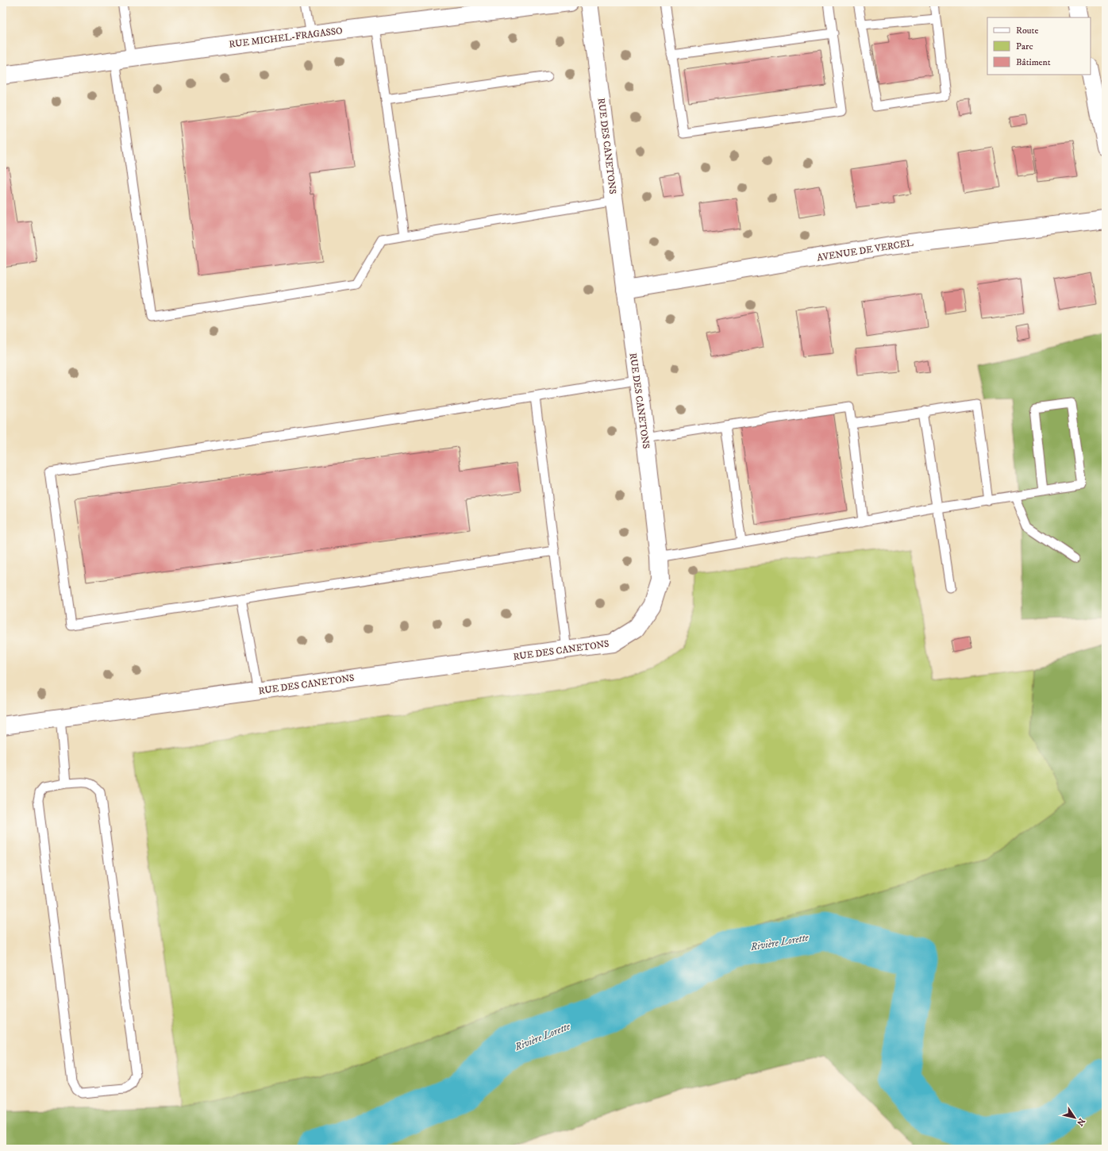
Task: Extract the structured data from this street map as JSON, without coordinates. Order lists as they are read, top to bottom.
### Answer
{
  "streets": {
    "street": ["RUE MICHEL-FRAGASSO", "RUE DES CANETONS", "AVENUE DE VERCEL"]
  },
  "crossings": [
    ["RUE DES CANETONS", "AVENUE DE VERCEL"]
  ],
  "water": ["Rivière Lorette"],
  "legend": ["Route", "Parc", "Bâtiment"],
  "north": "bottom right"
}
